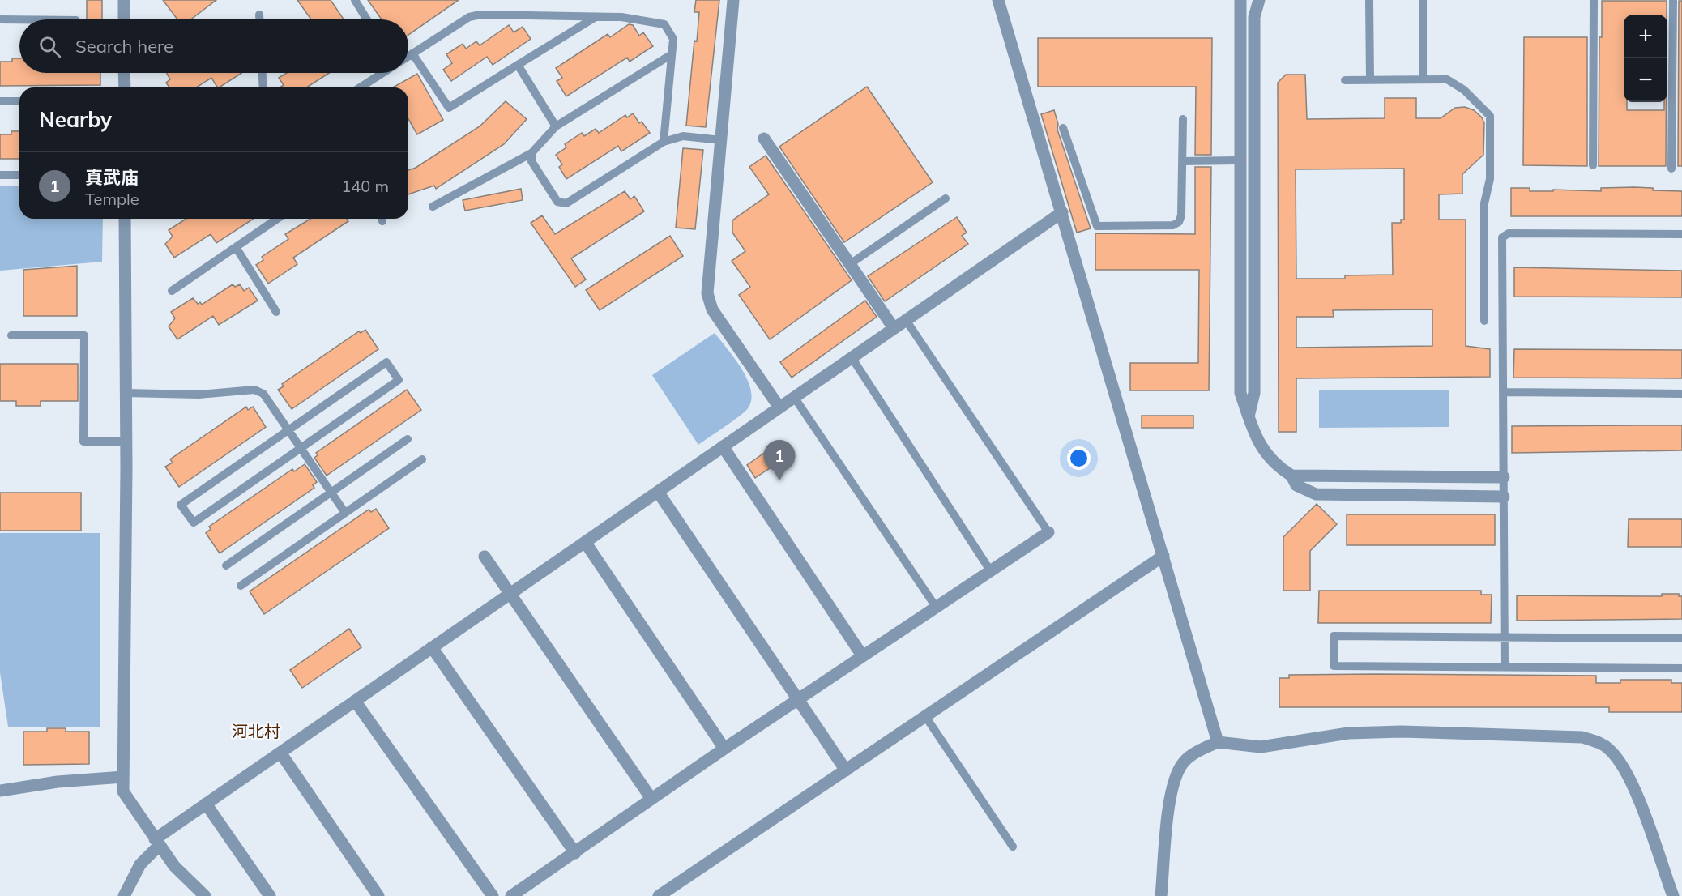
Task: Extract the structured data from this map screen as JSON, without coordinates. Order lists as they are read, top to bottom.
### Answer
{
  "districts": ["河北村"],
  "page": {
    "map_buttons": ["+", "−"],
    "search": "Search here",
    "heading": "Nearby",
    "list": [
      {
        "mark": "1",
        "name": "真武庙",
        "note": "Temple",
        "value": "140 m"
      }
    ],
    "pins": "1"
  }
}
